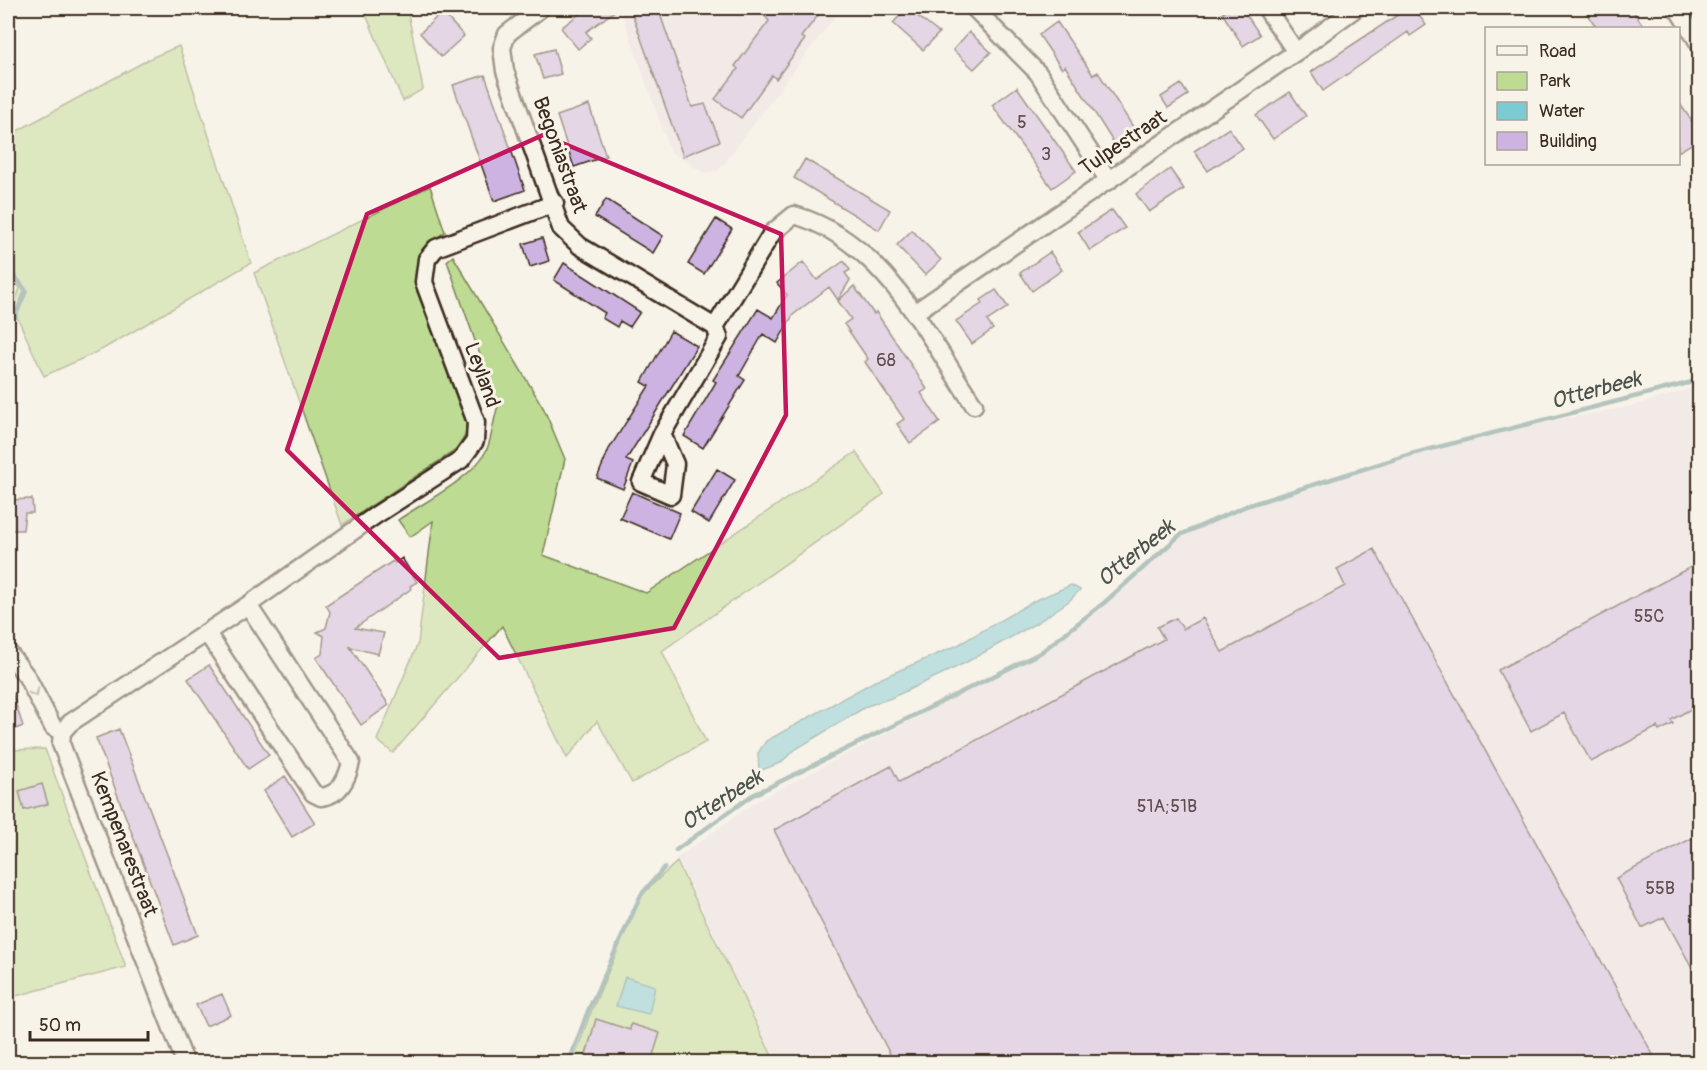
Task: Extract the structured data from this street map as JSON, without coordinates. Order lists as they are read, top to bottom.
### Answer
{
  "streets": {
    "street": [
      "Tulpestraat",
      "Begoniastraat",
      "Leyland",
      "Kempenarestraat"
    ]
  },
  "crossings": [
    ["Begoniastraat", "Leyland"],
    ["Leyland", "Kempenarestraat"]
  ],
  "water": ["Otterbeek"],
  "house_numbers": [
    "5",
    "3",
    "68",
    "55C",
    "51A;51B",
    "55B"
  ],
  "legend": [
    "Road",
    "Park",
    "Water",
    "Building"
  ],
  "scale_bar": "50 m"
}
